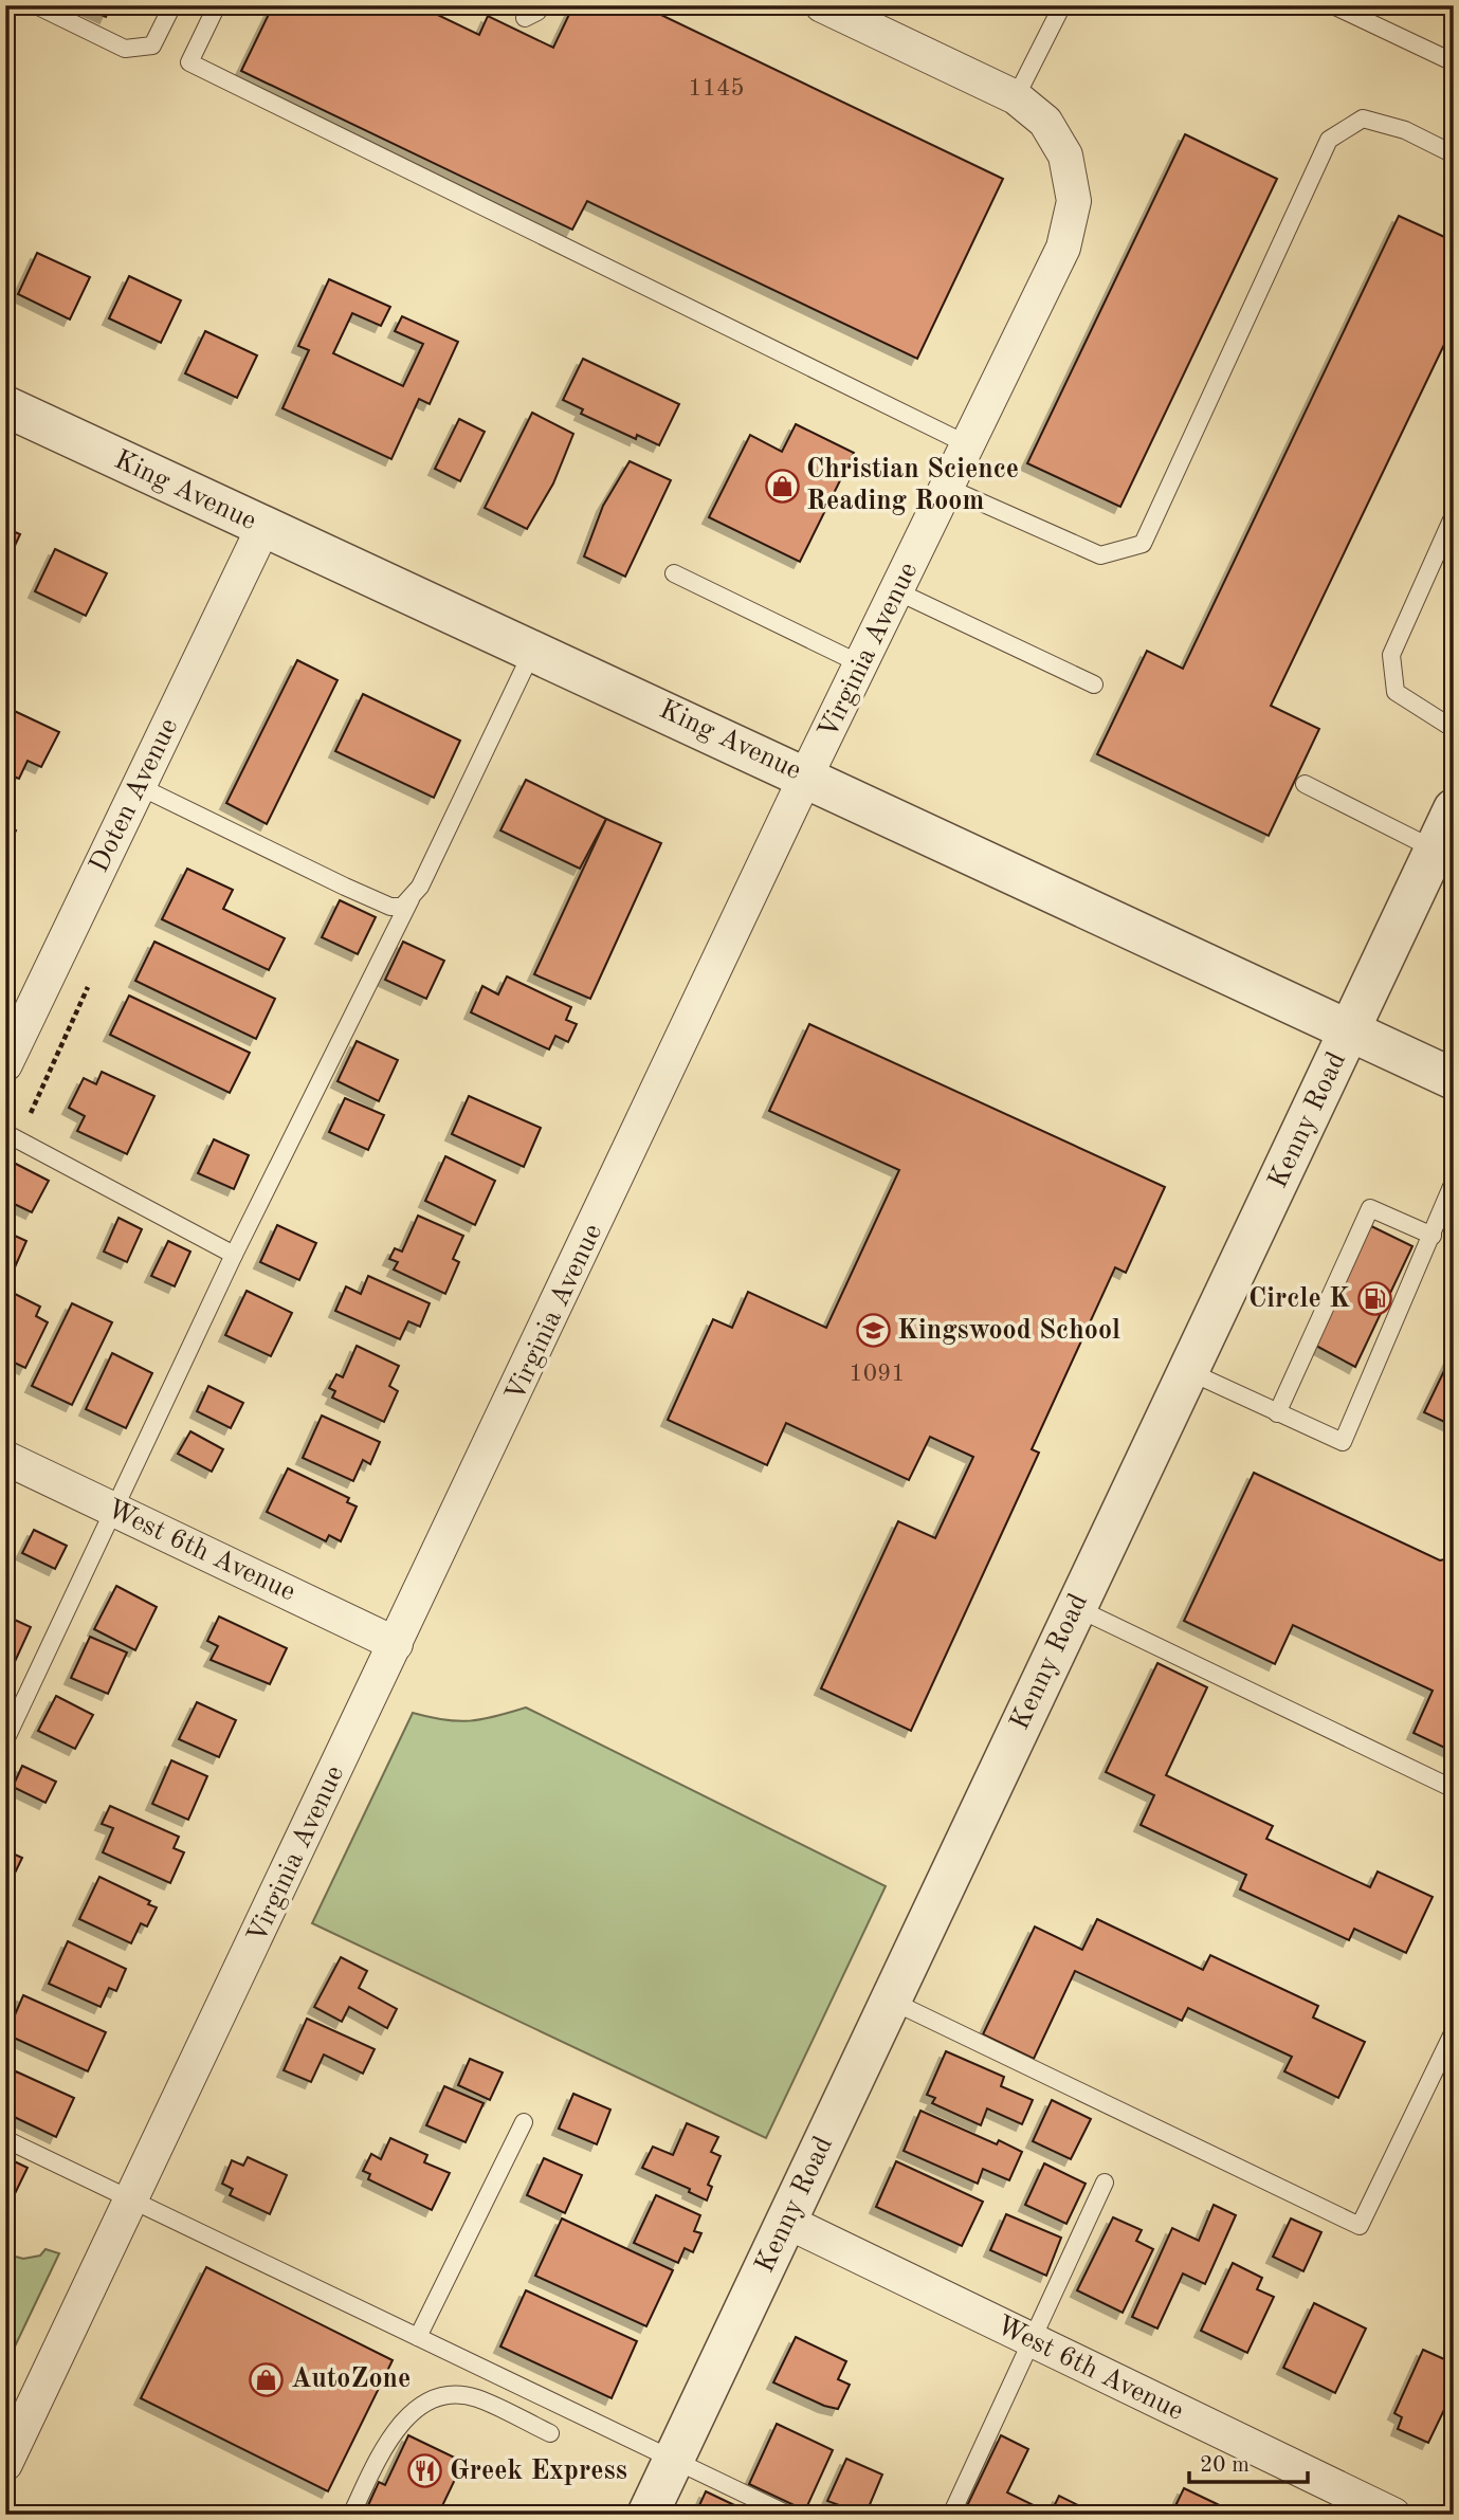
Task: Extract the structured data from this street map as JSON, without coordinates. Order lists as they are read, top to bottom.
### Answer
{
  "streets": {
    "street": [
      "King Avenue",
      "Virginia Avenue",
      "Doten Avenue",
      "Kenny Road",
      "West 6th Avenue"
    ]
  },
  "crossings": [
    ["King Avenue", "Virginia Avenue"],
    ["King Avenue", "Doten Avenue"],
    ["King Avenue", "Kenny Road"],
    ["Virginia Avenue", "West 6th Avenue"],
    ["Kenny Road", "West 6th Avenue"]
  ],
  "places": {
    "shop": ["Christian Science Reading Room", "AutoZone"],
    "fuel station": ["Circle K"],
    "school or university": ["Kingswood School"],
    "restaurant": ["Greek Express"]
  },
  "house_numbers": ["1145", "1091"],
  "scale_bar": "20 m"
}
